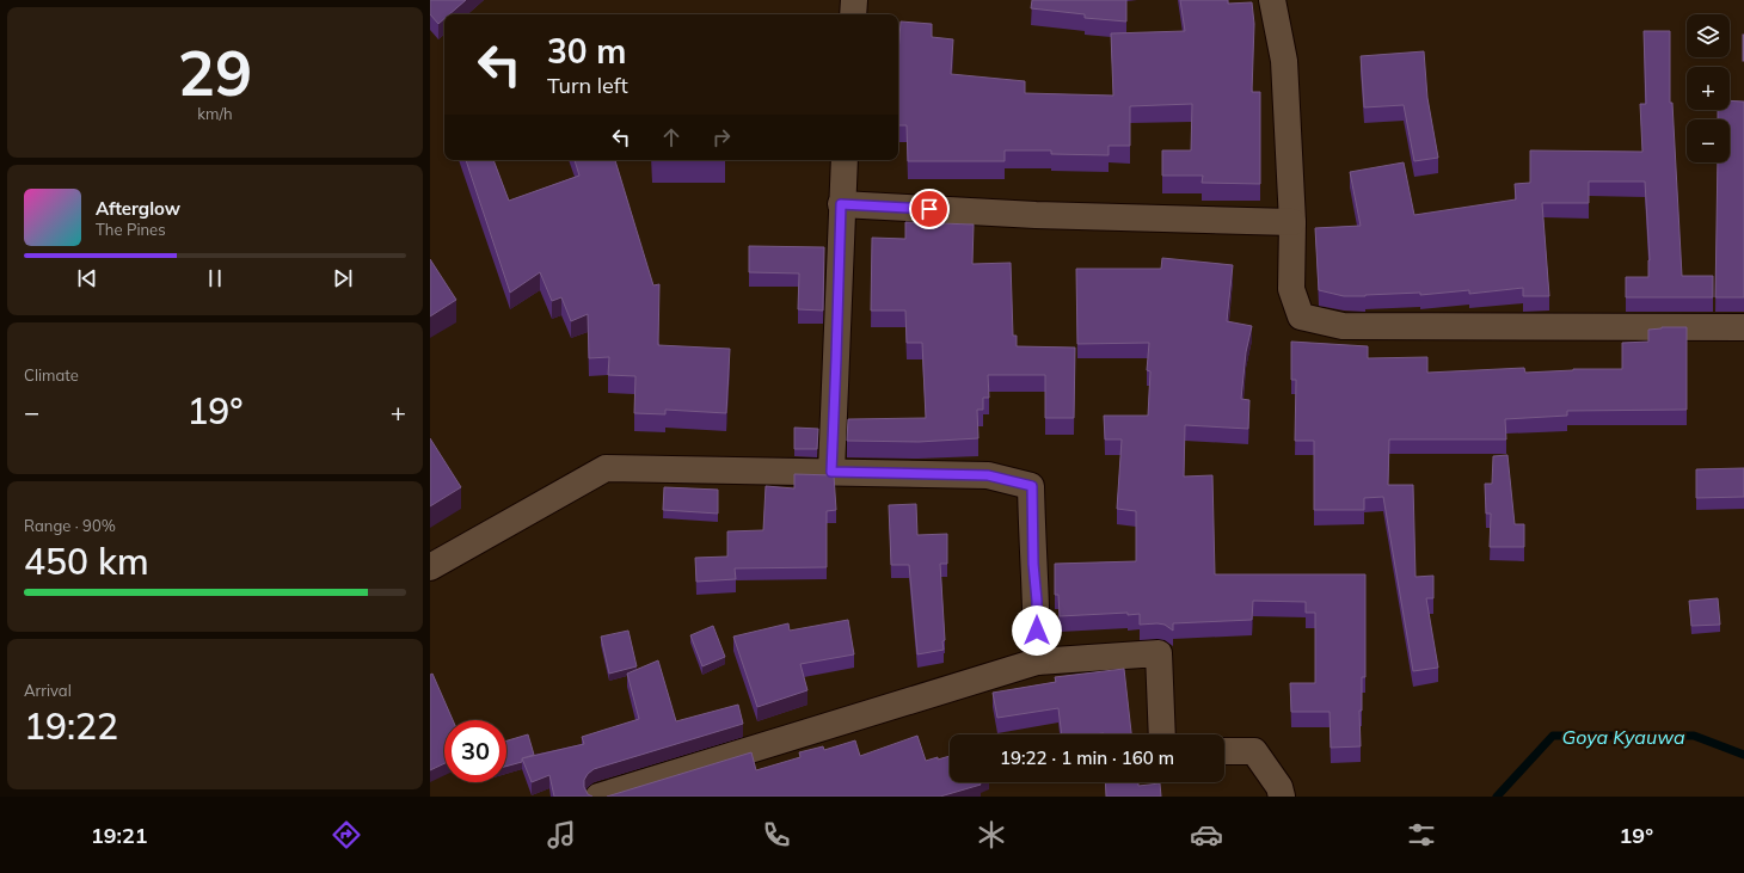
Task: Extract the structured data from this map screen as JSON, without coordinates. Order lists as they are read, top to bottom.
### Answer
{
  "water": ["Goya Kyauwa"],
  "page": {
    "tile": [
      ["29", "km/h"],
      "Climate",
      ["Range · 90%", "450 km"],
      ["Arrival", "19:22"]
    ],
    "map_buttons": ["+", "−"],
    "turn": ["30 m", "Turn left"],
    "song": ["Afterglow", "The Pines"],
    "heat": ["−", "19°", "+"],
    "limit": "30",
    "trip": "19:22 · 1 min · 160 m",
    "tabs": ["19:21", "19°"]
  }
}
